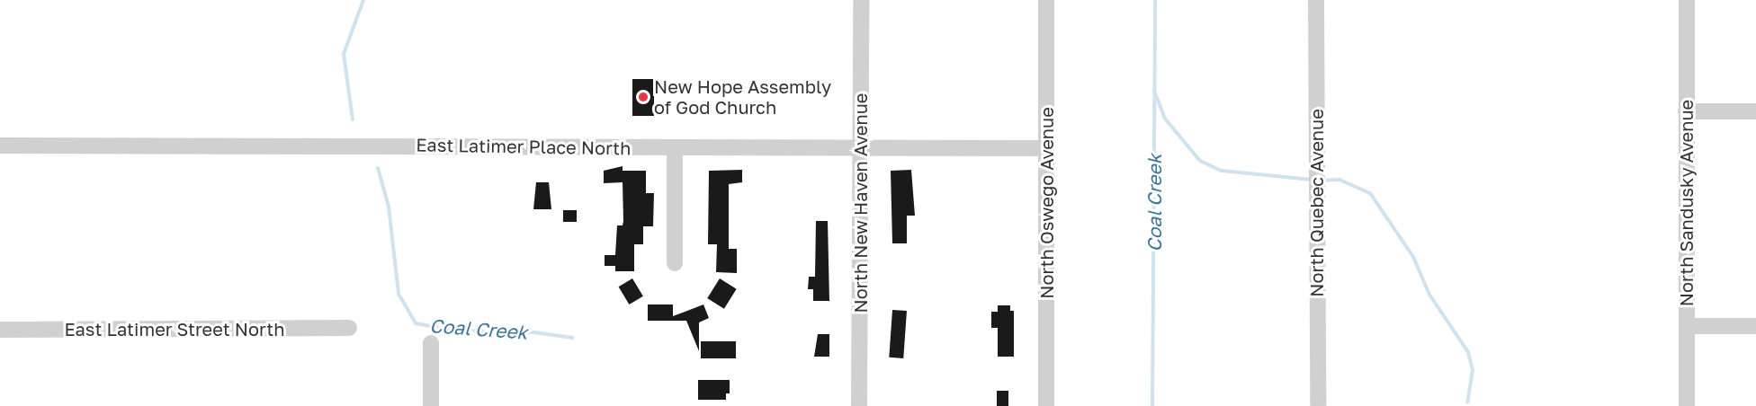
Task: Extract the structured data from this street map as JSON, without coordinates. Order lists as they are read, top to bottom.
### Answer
{
  "streets": {
    "street": [
      "East Latimer Place North",
      "North New Haven Avenue",
      "North Oswego Avenue",
      "North Quebec Avenue",
      "North Sandusky Avenue",
      "East Latimer Street North"
    ]
  },
  "crossings": [
    ["East Latimer Place North", "North New Haven Avenue"],
    ["East Latimer Place North", "North Oswego Avenue"]
  ],
  "water": ["Coal Creek"],
  "places": ["New Hope Assembly of God Church"]
}
